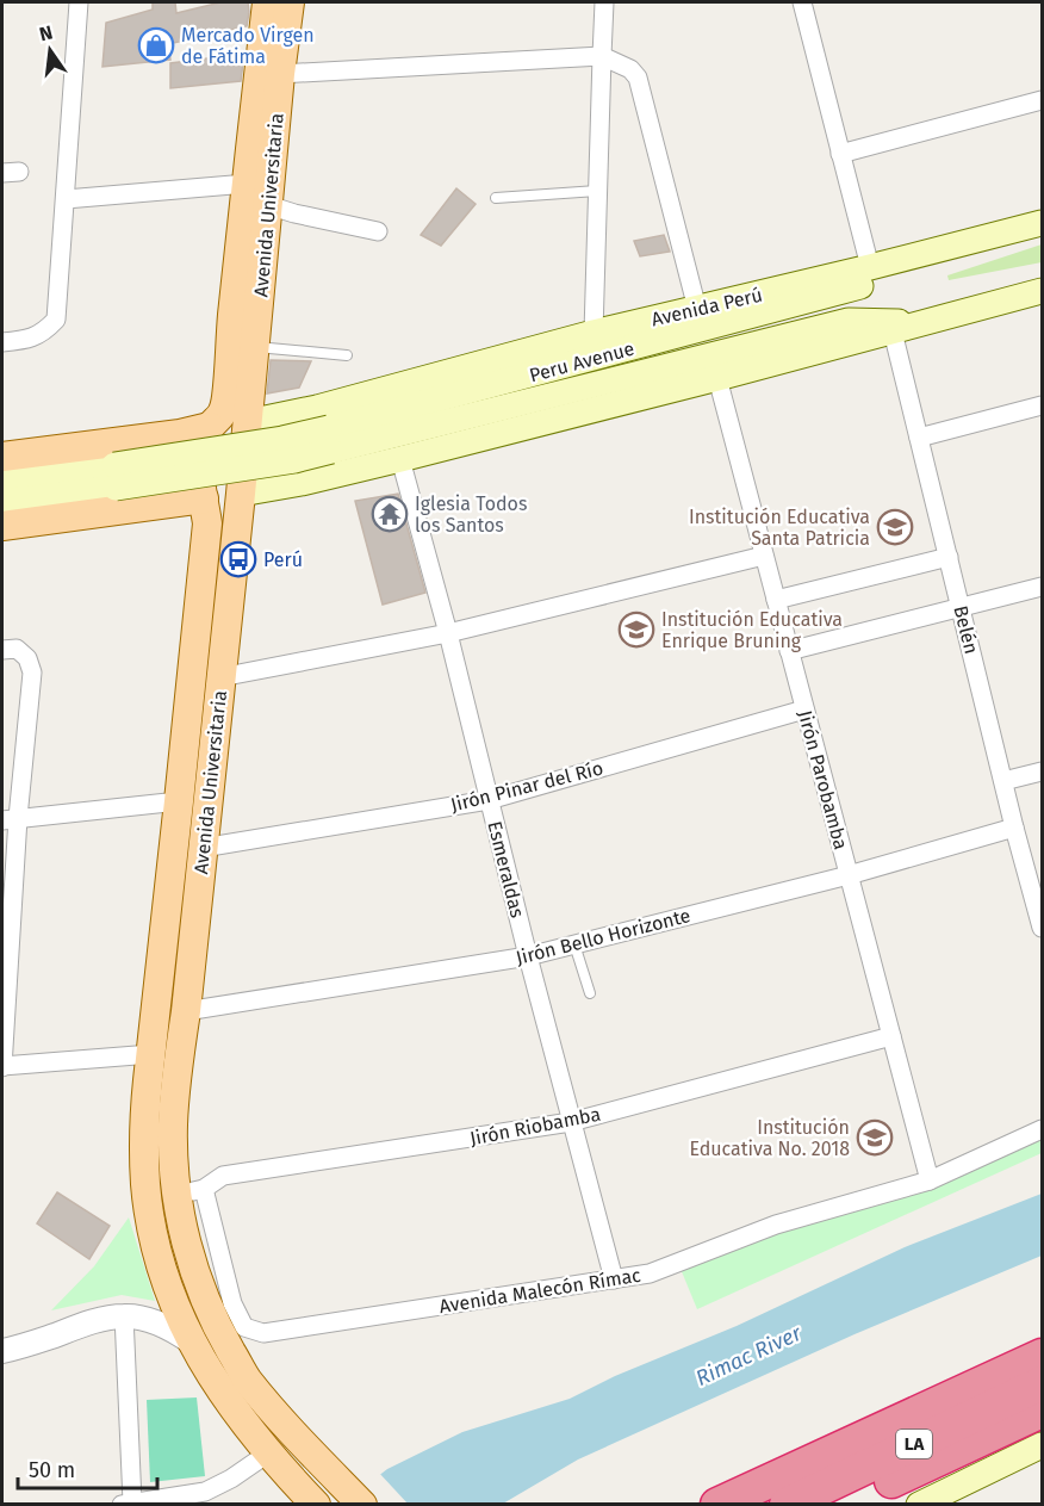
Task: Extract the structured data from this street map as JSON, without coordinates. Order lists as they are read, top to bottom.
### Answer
{
  "streets": {
    "highway": ["LA"],
    "main road": ["Avenida Universitaria", "Avenida Perú", "Peru Avenue"],
    "street": [
      "Belén",
      "Jirón Parobamba",
      "Jirón Pinar del Río",
      "Esmeraldas",
      "Jirón Bello Horizonte",
      "Jirón Riobamba",
      "Avenida Malecón Rímac"
    ]
  },
  "crossings": [
    ["Avenida Universitaria", "Avenida Perú"],
    ["Avenida Universitaria", "Jirón Pinar del Río"],
    ["Avenida Universitaria", "Jirón Bello Horizonte"],
    ["Avenida Universitaria", "Jirón Riobamba"],
    ["Avenida Universitaria", "Avenida Malecón Rímac"],
    ["Belén", "Jirón Bello Horizonte"],
    ["Jirón Parobamba", "Jirón Pinar del Río"],
    ["Jirón Parobamba", "Jirón Bello Horizonte"],
    ["Jirón Parobamba", "Jirón Riobamba"],
    ["Jirón Parobamba", "Avenida Malecón Rímac"],
    ["Jirón Pinar del Río", "Esmeraldas"],
    ["Esmeraldas", "Jirón Bello Horizonte"],
    ["Esmeraldas", "Jirón Riobamba"],
    ["Esmeraldas", "Avenida Malecón Rímac"],
    ["Jirón Riobamba", "Avenida Malecón Rímac"]
  ],
  "water": ["Rimac River"],
  "places": {
    "shop": ["Mercado Virgen de Fátima"],
    "temple": ["Iglesia Todos los Santos"],
    "school or university": ["Institución Educativa Santa Patricia", "Institución Educativa Enrique Bruning", "Institución Educativa No. 2018"],
    "bus stop": ["Perú"]
  },
  "scale_bar": "50 m",
  "north": "top"
}
